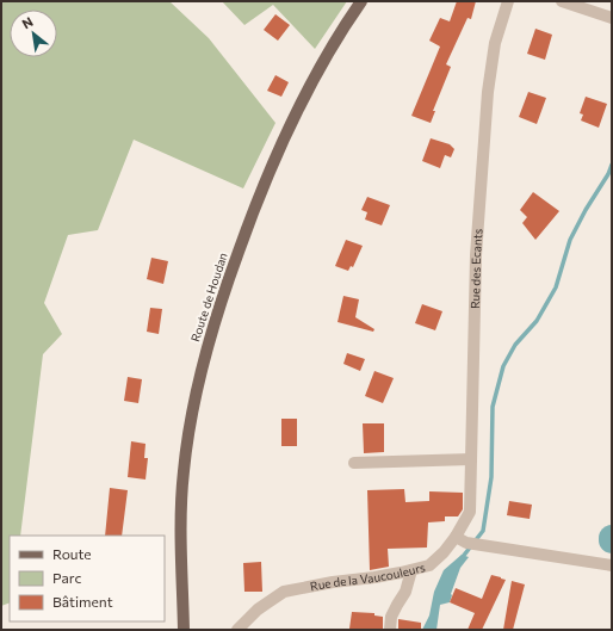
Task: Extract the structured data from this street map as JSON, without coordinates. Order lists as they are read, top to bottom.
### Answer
{
  "streets": {
    "main road": ["Route de Houdan"],
    "street": ["Rue des Ecants", "Rue de la Vaucouleurs"]
  },
  "crossings": [
    ["Rue des Ecants", "Rue de la Vaucouleurs"]
  ],
  "legend": ["Route", "Parc", "Bâtiment"],
  "north": "top left"
}
